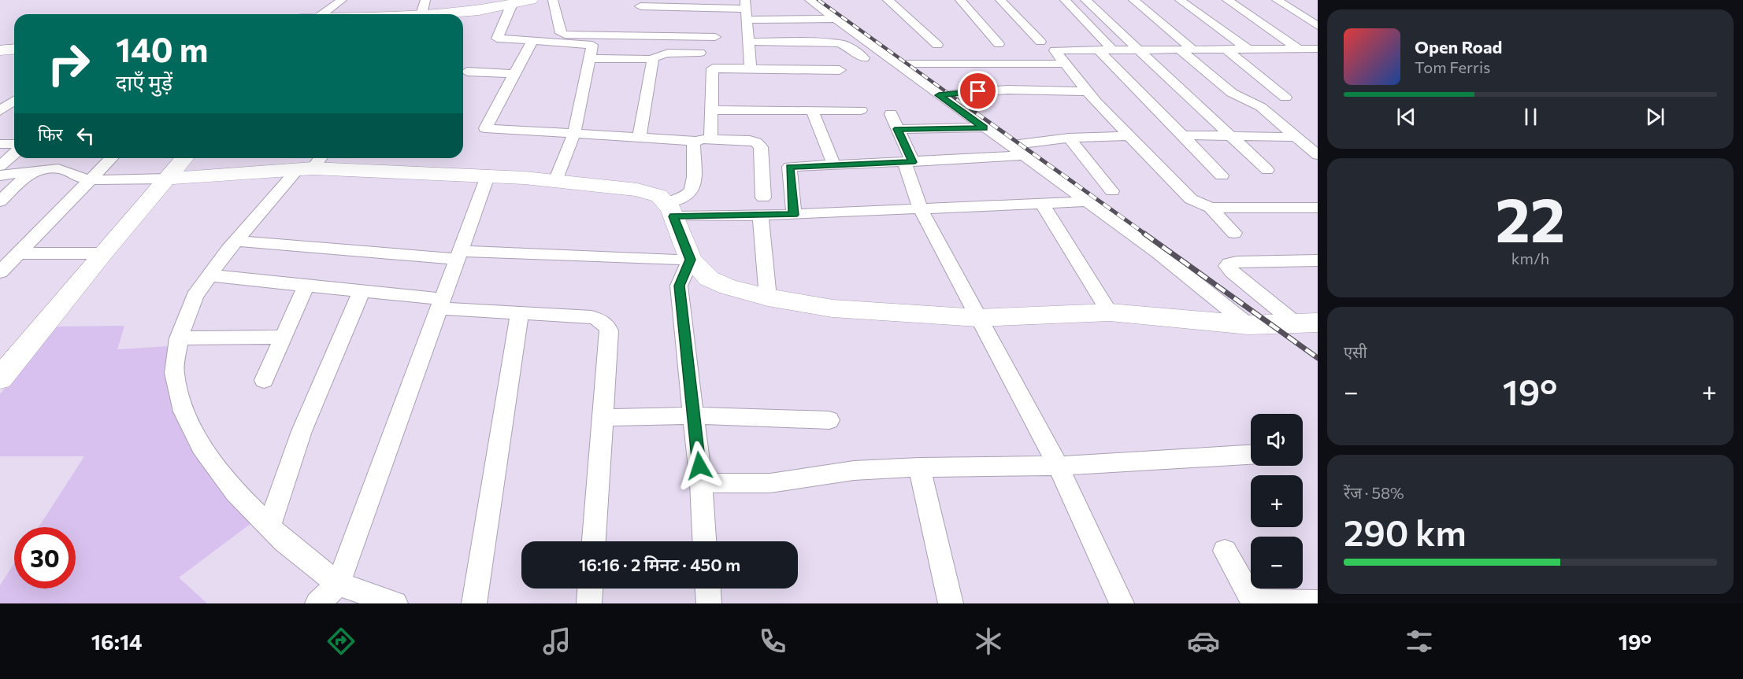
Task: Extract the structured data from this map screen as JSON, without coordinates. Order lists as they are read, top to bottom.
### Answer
{
  "page": {
    "turn": ["140 m", "दाएँ मुड़ें"],
    "song": ["Open Road", "Tom Ferris"],
    "then": "फिर",
    "tile": [
      ["22", "km/h"],
      "एसी",
      ["रेंज · 58%", "290 km"]
    ],
    "heat": ["−", "19°", "+"],
    "map_buttons": ["+", "−"],
    "limit": "30",
    "trip": "16:16 · 2 मिनट · 450 m",
    "tabs": ["16:14", "19°"]
  }
}
